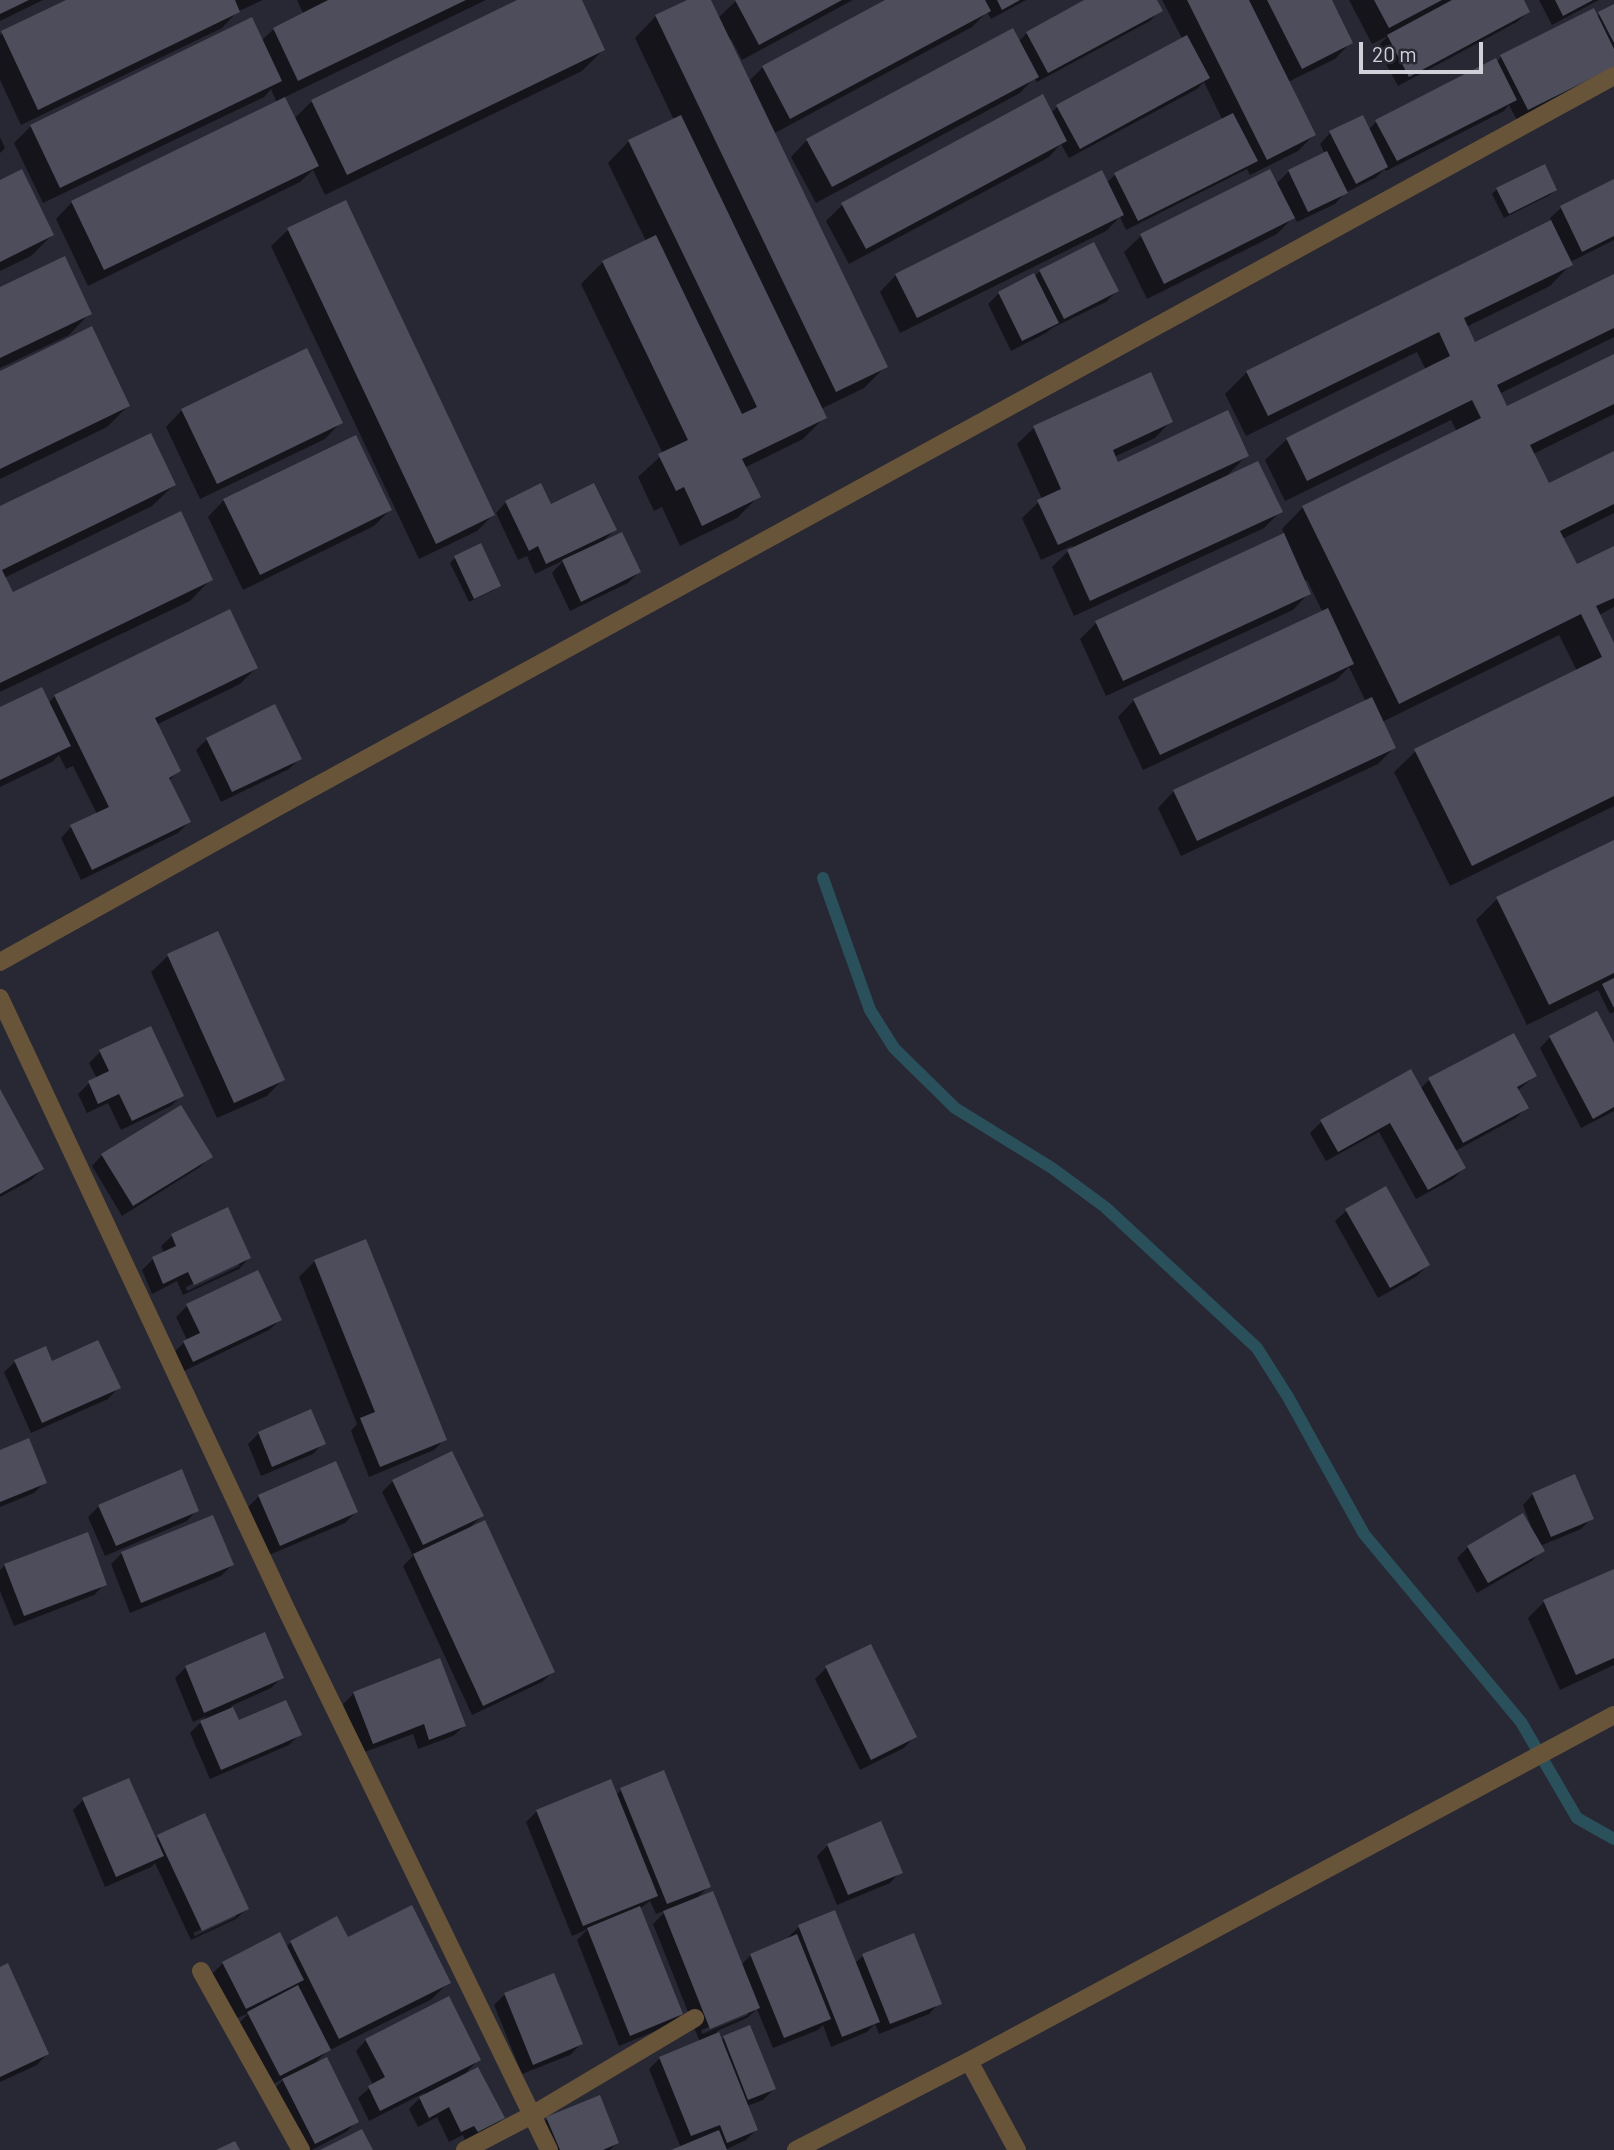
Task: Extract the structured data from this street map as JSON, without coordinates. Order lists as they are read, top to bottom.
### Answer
{
  "scale_bar": "20 m"
}
